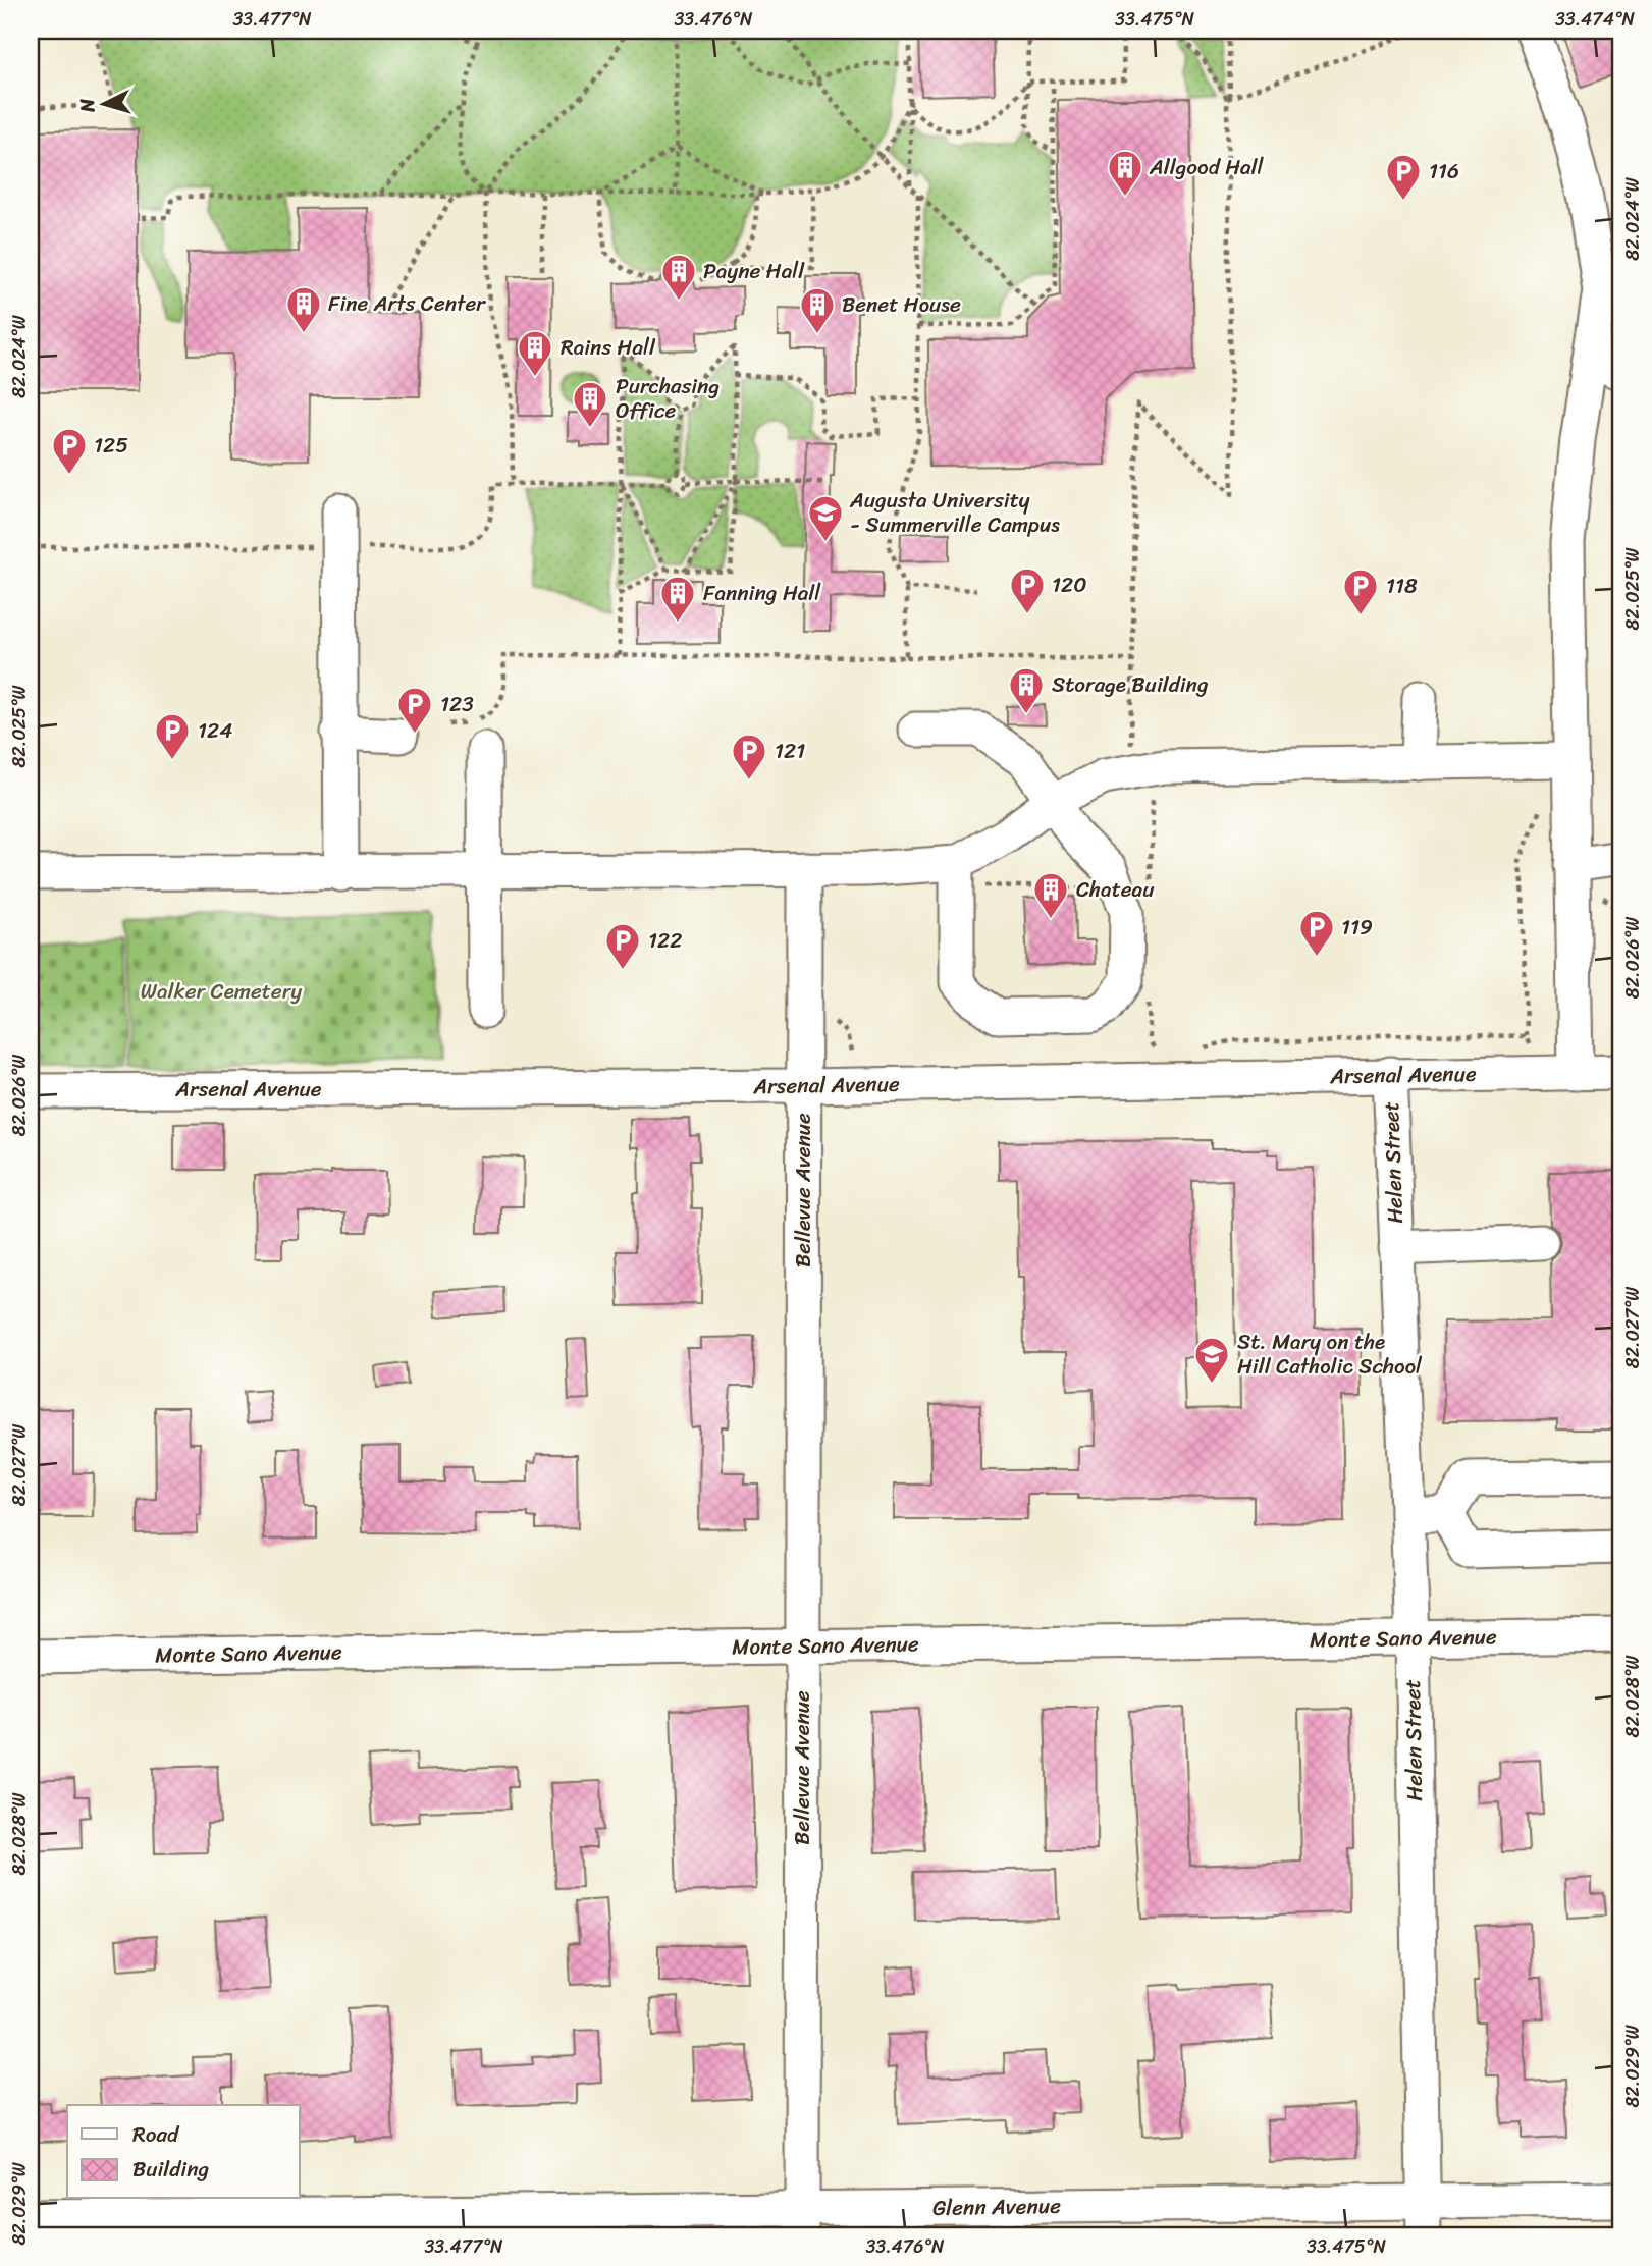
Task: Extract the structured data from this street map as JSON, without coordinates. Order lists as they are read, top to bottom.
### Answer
{
  "streets": {
    "street": [
      "Arsenal Avenue",
      "Helen Street",
      "Bellevue Avenue",
      "Monte Sano Avenue",
      "Glenn Avenue"
    ]
  },
  "crossings": [
    ["Arsenal Avenue", "Helen Street"],
    ["Arsenal Avenue", "Bellevue Avenue"],
    ["Helen Street", "Monte Sano Avenue"],
    ["Helen Street", "Glenn Avenue"],
    ["Bellevue Avenue", "Monte Sano Avenue"],
    ["Bellevue Avenue", "Glenn Avenue"]
  ],
  "parks": ["Walker Cemetery"],
  "places": {
    "building": [
      "Allgood Hall",
      "Payne Hall",
      "Fine Arts Center",
      "Benet House",
      "Rains Hall",
      "Purchasing Office",
      "Fanning Hall",
      "Storage Building",
      "Chateau"
    ],
    "parking": [
      "116",
      "125",
      "120",
      "118",
      "123",
      "124",
      "121",
      "119",
      "122"
    ],
    "school or university": ["Augusta University - Summerville Campus", "St. Mary on the Hill Catholic School"]
  },
  "legend": ["Road", "Building"],
  "north": "left",
  "coordinates": [
    "33.477°N",
    "33.476°N",
    "33.475°N",
    "33.474°N",
    "82.024°W",
    "82.025°W",
    "82.026°W",
    "82.027°W",
    "82.028°W",
    "82.029°W"
  ]
}
